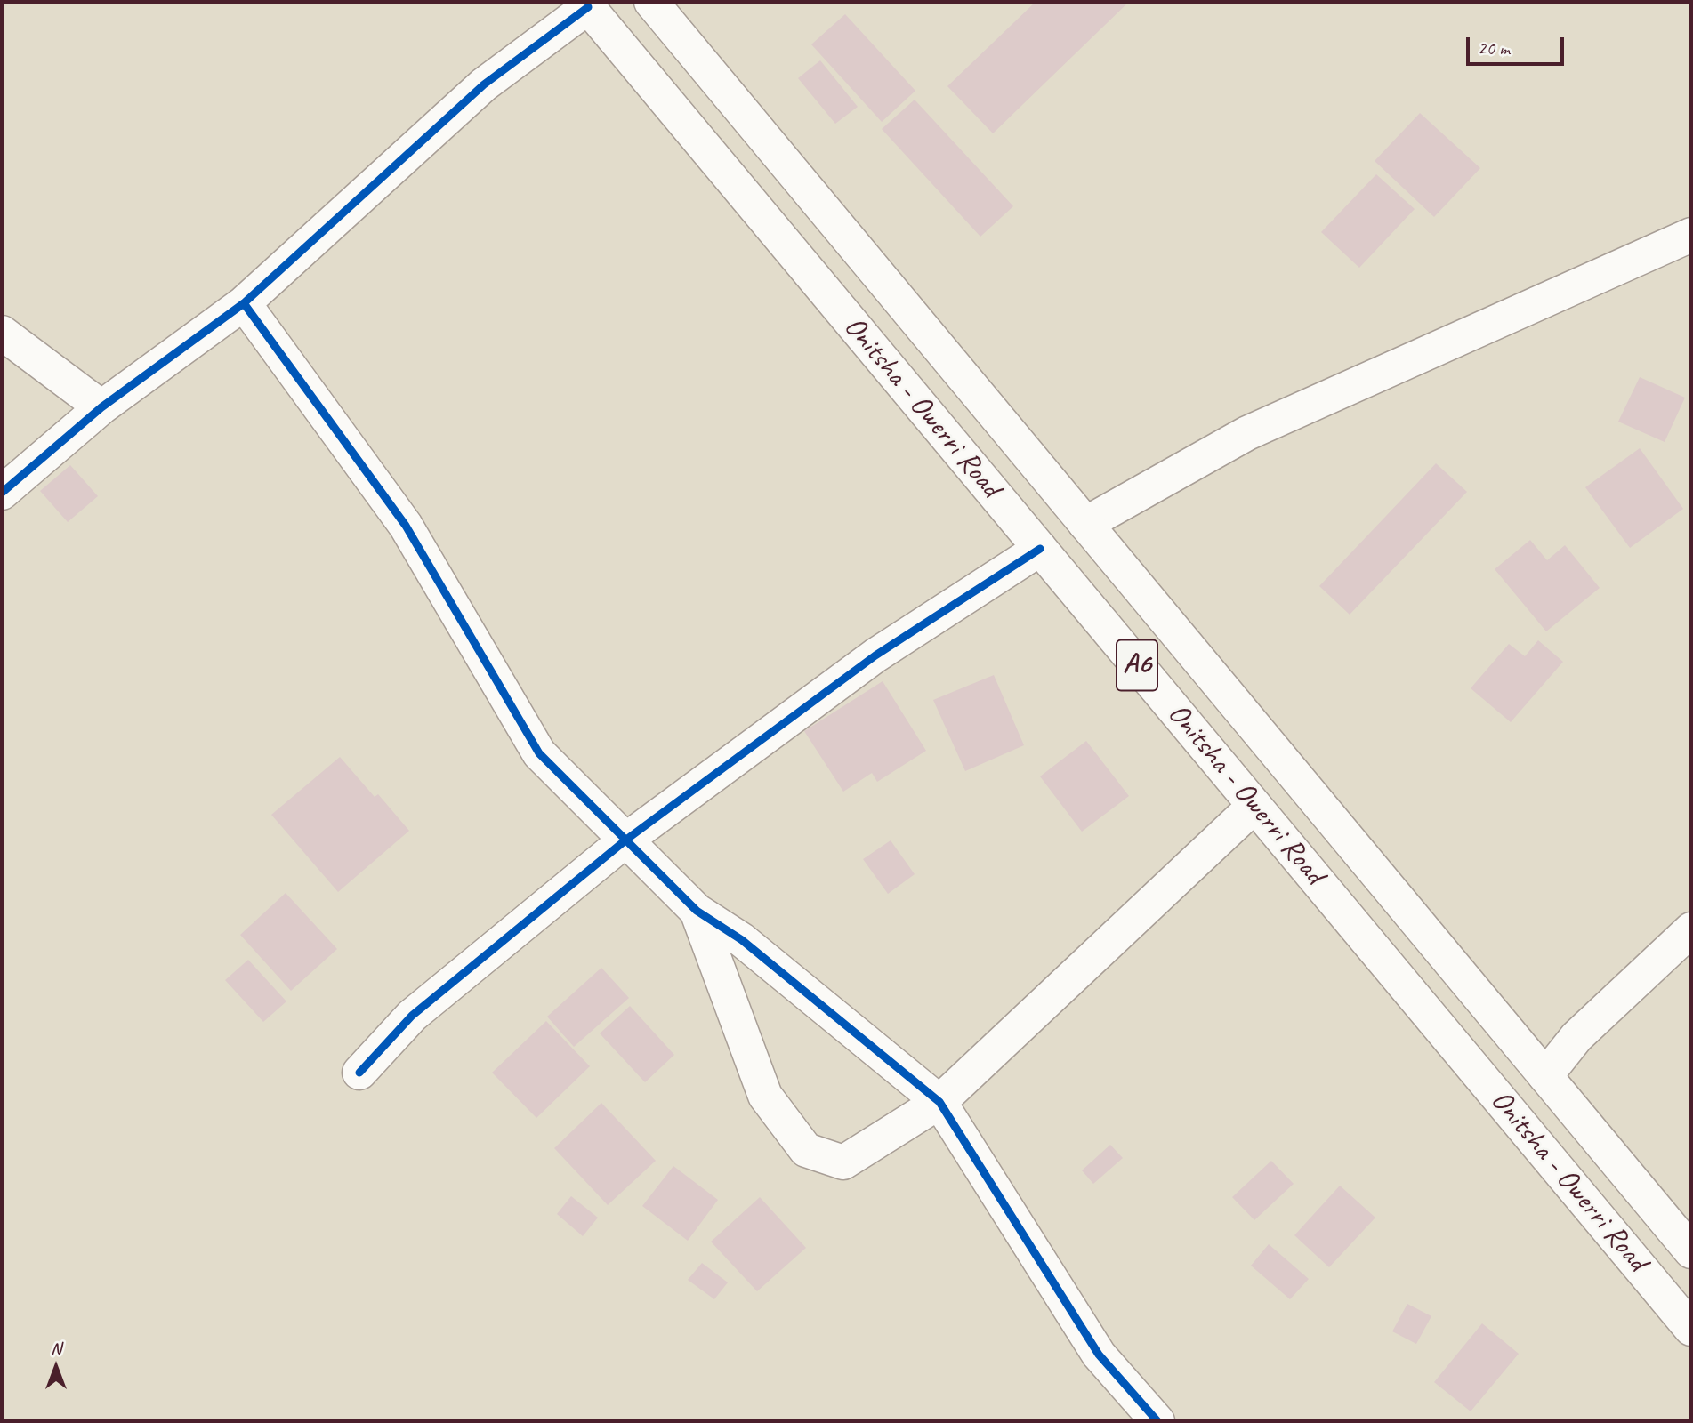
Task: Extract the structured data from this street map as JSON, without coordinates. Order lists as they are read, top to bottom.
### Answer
{
  "streets": {
    "main road": ["Onitsha - Owerri Road", "A6"]
  },
  "scale_bar": "20 m",
  "north": "top"
}
